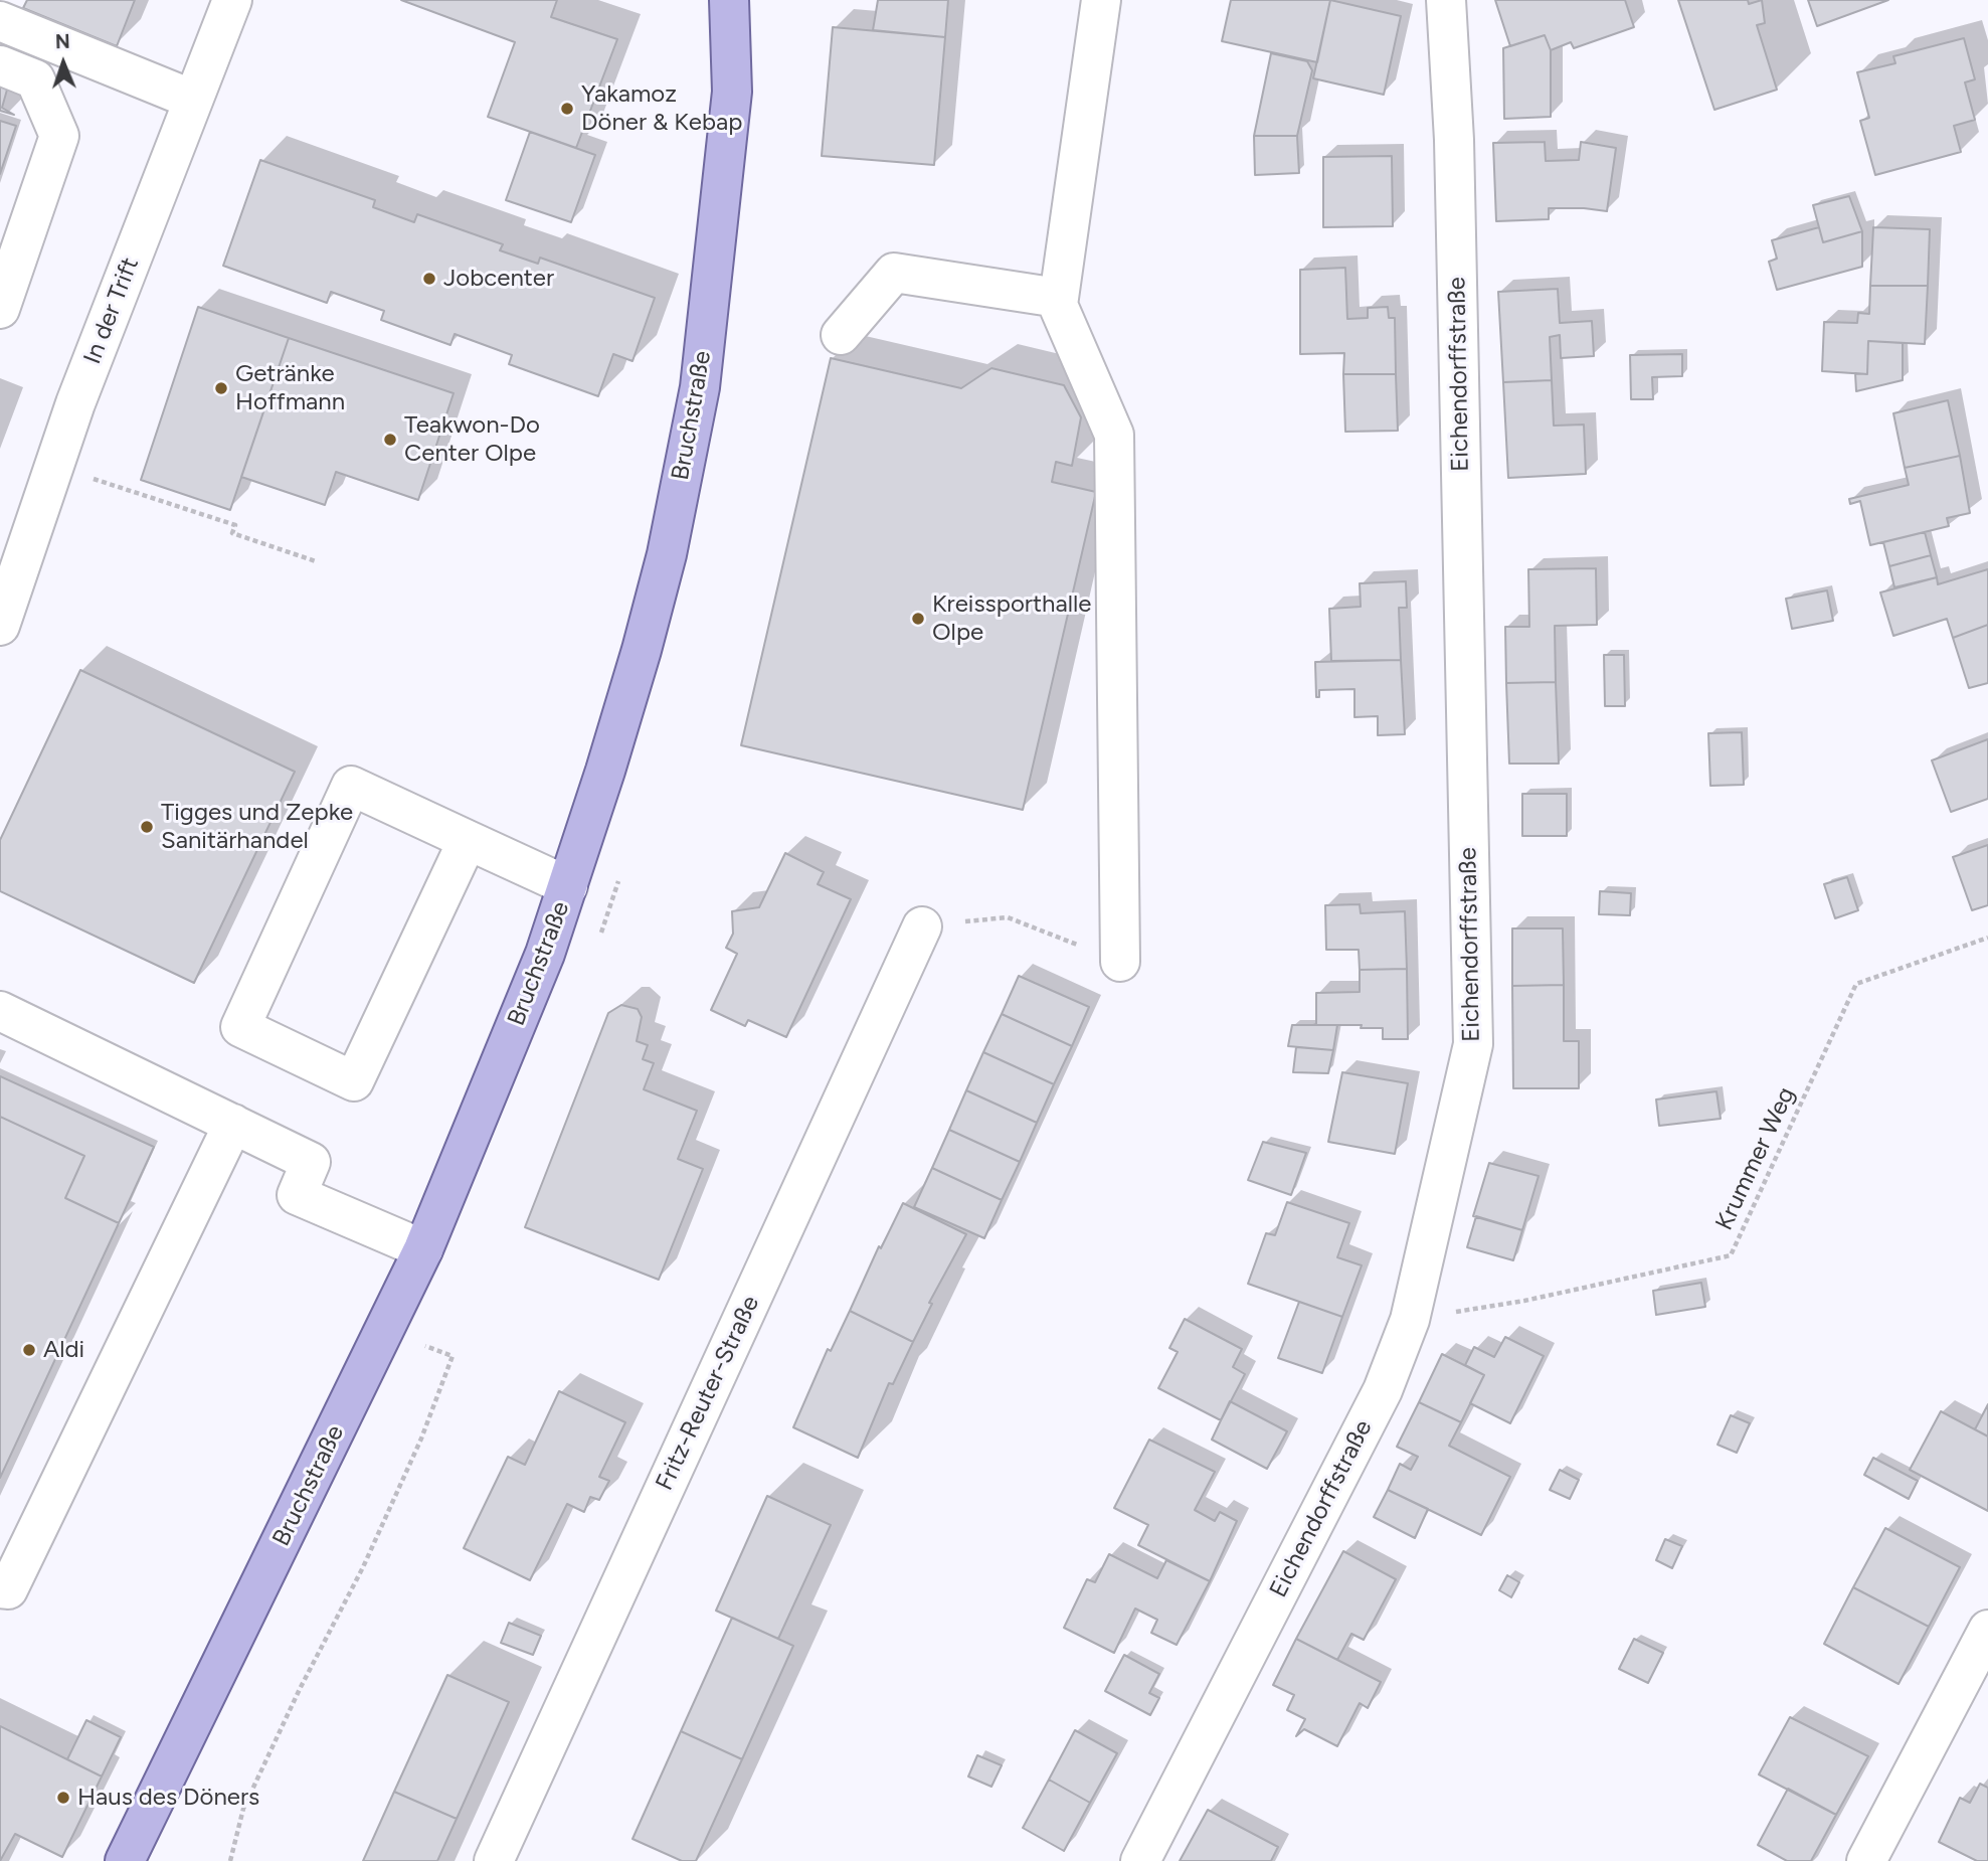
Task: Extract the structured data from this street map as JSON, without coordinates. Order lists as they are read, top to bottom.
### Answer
{
  "streets": {
    "main road": ["Bruchstraße"],
    "street": ["In der Trift", "Eichendorffstraße", "Fritz-Reuter-Straße"],
    "path": ["Krummer Weg"]
  },
  "crossings": [
    ["Eichendorffstraße", "Krummer Weg"]
  ],
  "places": [
    "Yakamoz Döner & Kebap",
    "Jobcenter",
    "Getränke Hoffmann",
    "Teakwon-Do Center Olpe",
    "Kreissporthalle Olpe",
    "Tigges und Zepke Sanitärhandel",
    "Aldi",
    "Haus des Döners"
  ],
  "north": "top"
}
